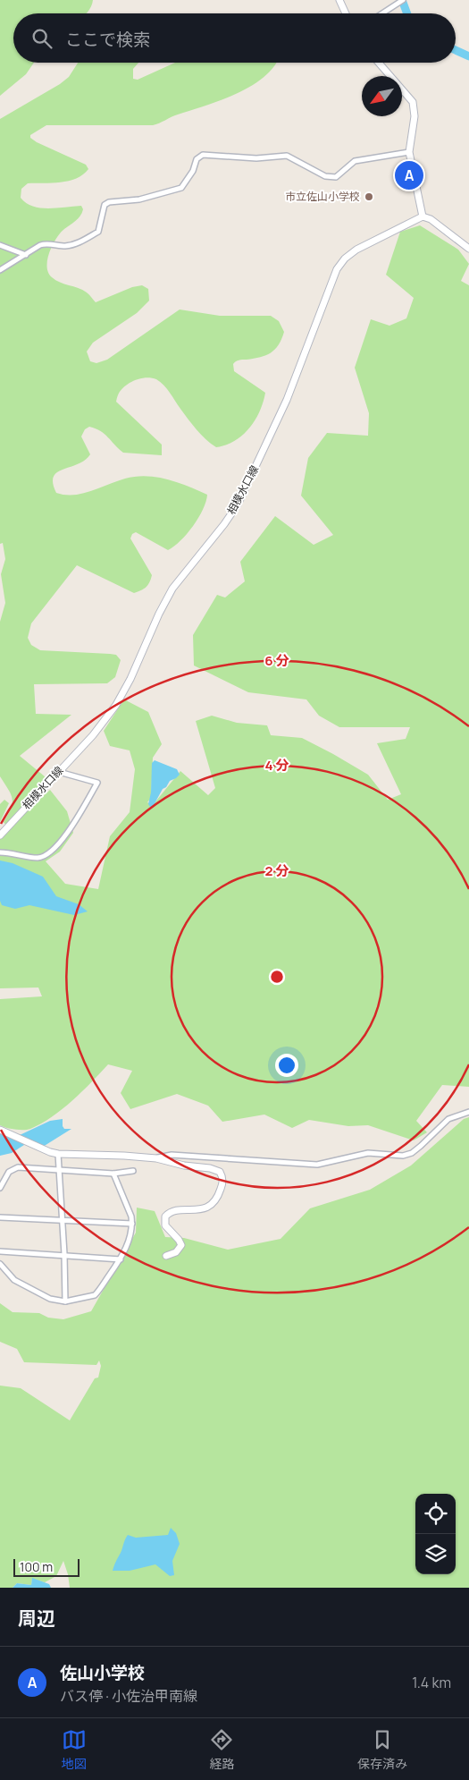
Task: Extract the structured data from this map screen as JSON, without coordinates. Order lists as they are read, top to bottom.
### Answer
{
  "streets": {
    "main road": ["相模水口線"]
  },
  "places": ["市立佐山小学校"],
  "scale_bar": "100 m",
  "north": "bottom left",
  "page": {
    "search": "ここで検索",
    "pins": "A",
    "scale": "100 m",
    "heading": "周辺",
    "list": [
      {
        "mark": "A",
        "name": "佐山小学校",
        "note": "バス停 · 小佐治甲南線",
        "value": "1.4 km"
      }
    ],
    "nav": ["地図", "経路", "保存済み"]
  },
  "rings": ["6 分", "4 分", "2 分"]
}
